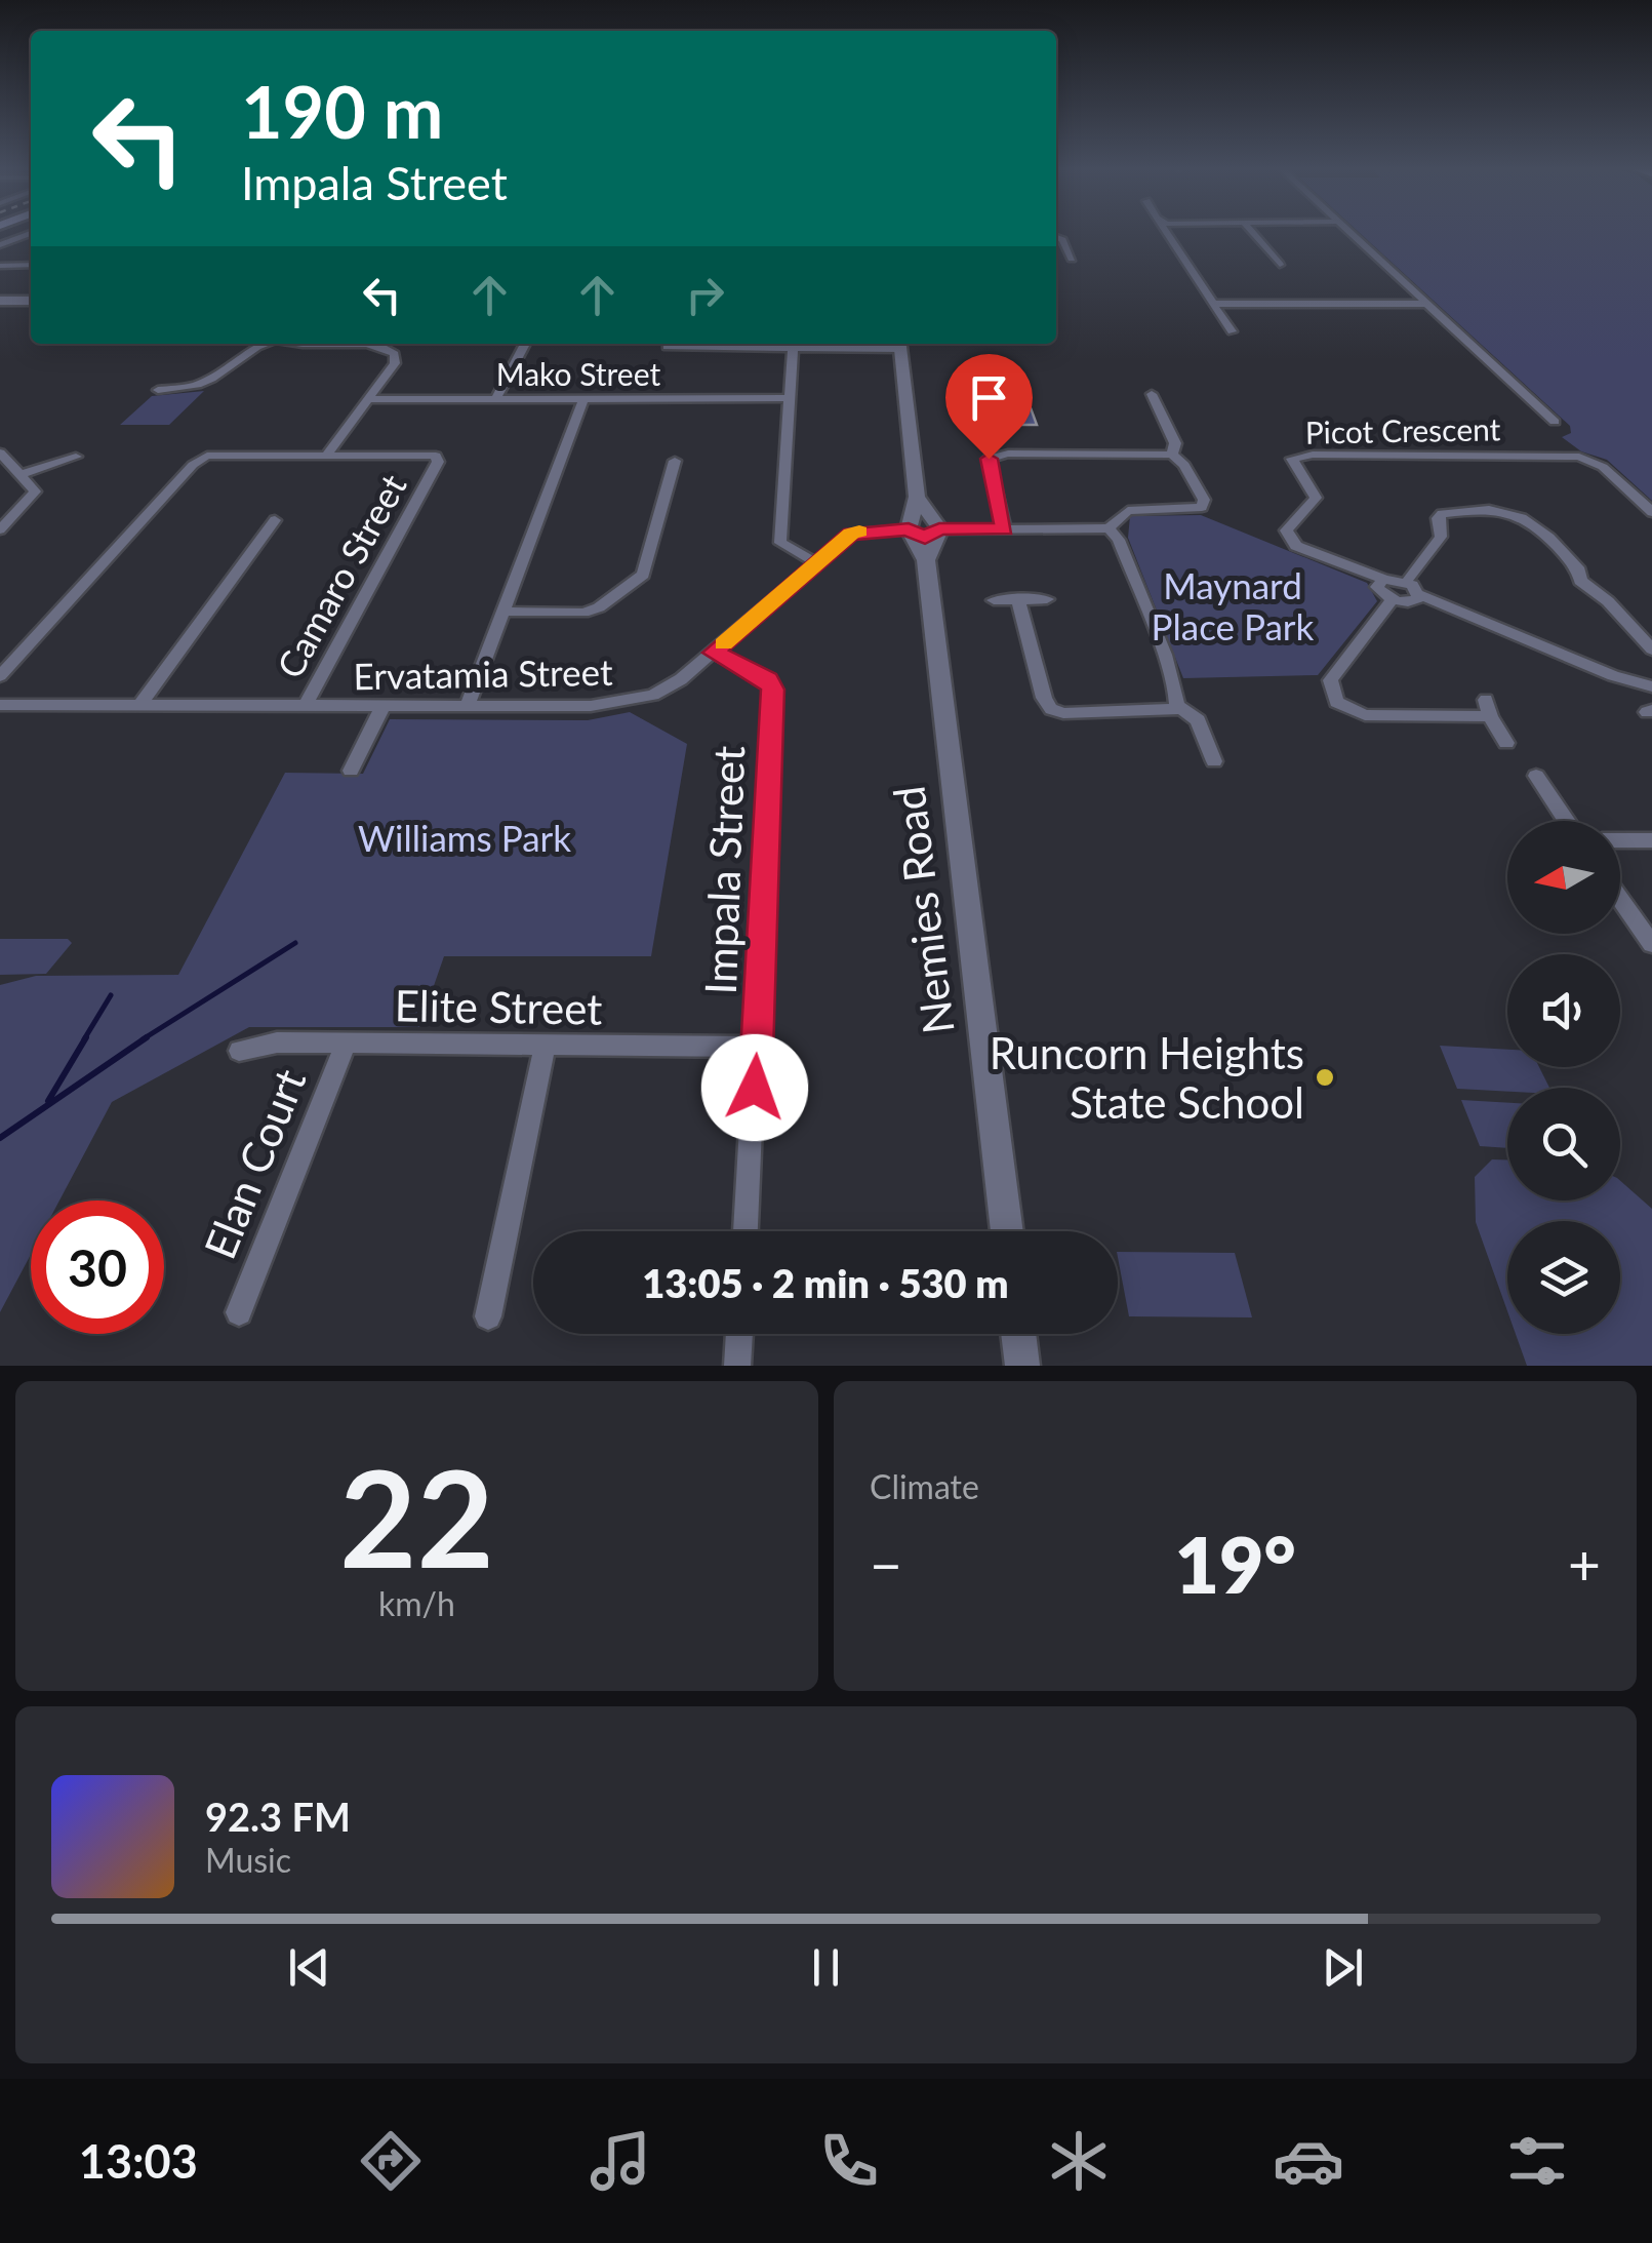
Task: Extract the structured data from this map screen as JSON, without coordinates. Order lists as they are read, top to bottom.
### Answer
{
  "streets": {
    "street": [
      "Mako Street",
      "Picot Crescent",
      "Camaro Street",
      "Ervatamia Street",
      "Impala Street",
      "Nemies Road",
      "Elite Street",
      "Elan Court"
    ]
  },
  "crossings": [
    ["Camaro Street", "Ervatamia Street"],
    ["Ervatamia Street", "Impala Street"],
    ["Ervatamia Street", "Nemies Road"],
    ["Impala Street", "Elite Street"],
    ["Elite Street", "Elan Court"]
  ],
  "parks": ["Maynard Place Park", "Williams Park"],
  "places": ["Runcorn Heights State School"],
  "north": "left",
  "page": {
    "turn": ["190 m", "Impala Street"],
    "limit": "30",
    "trip": "13:05 · 2 min · 530 m",
    "tile": [
      ["22", "km/h"],
      "Climate"
    ],
    "heat": ["−", "19°", "+"],
    "song": ["92.3 FM", "Music"],
    "tabs": "13:03"
  }
}
